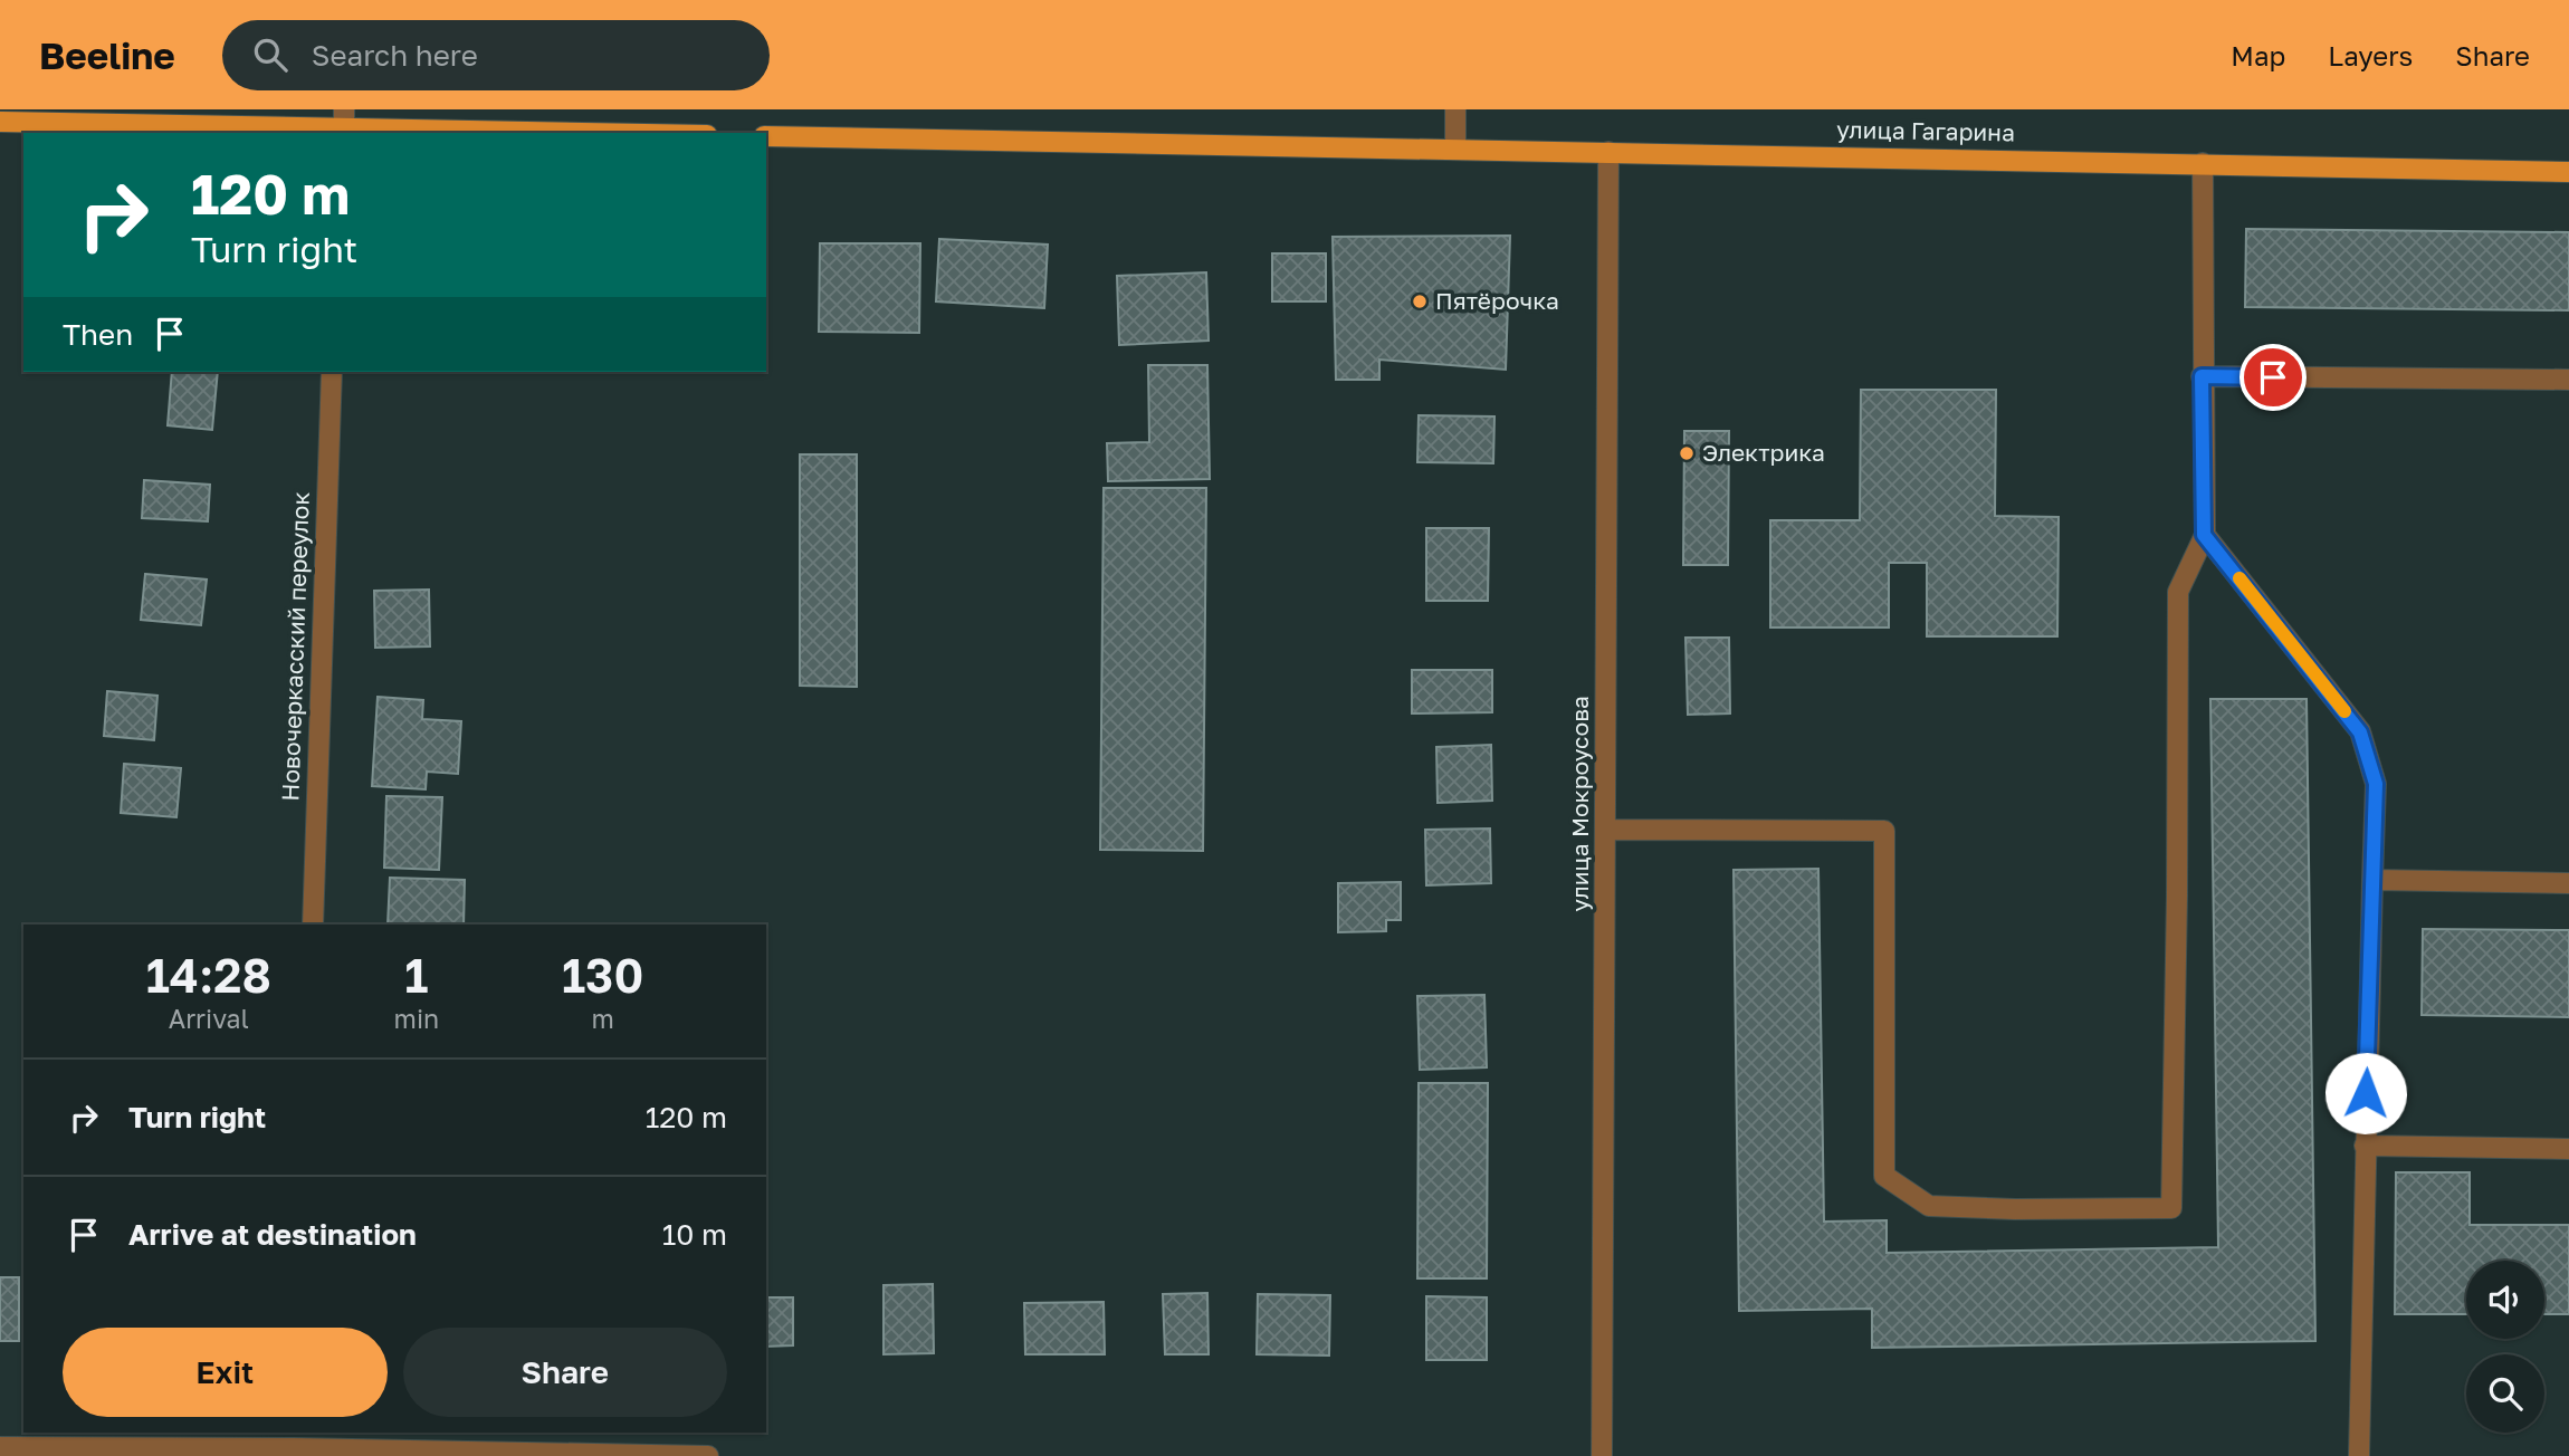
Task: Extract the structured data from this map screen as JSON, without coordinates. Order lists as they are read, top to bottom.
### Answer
{
  "streets": {
    "main road": ["улица Гагарина"],
    "street": ["Новочеркасский переулок", "улица Мокроусова"]
  },
  "crossings": [
    ["улица Гагарина", "улица Мокроусова"]
  ],
  "places": ["Пятёрочка", "Электрика"],
  "page": {
    "header": "Beeline",
    "search": "Search here",
    "nav": ["Map", "Layers", "Share"],
    "turn": ["120 m", "Turn right"],
    "then": "Then",
    "eta": [
      "14:28",
      "Arrival",
      "1",
      "min",
      "130",
      "m"
    ],
    "list": [
      {
        "name": "Turn right",
        "value": "120 m"
      },
      {
        "name": "Arrive at destination",
        "value": "10 m"
      }
    ],
    "buttons": ["Exit", "Share"]
  }
}
